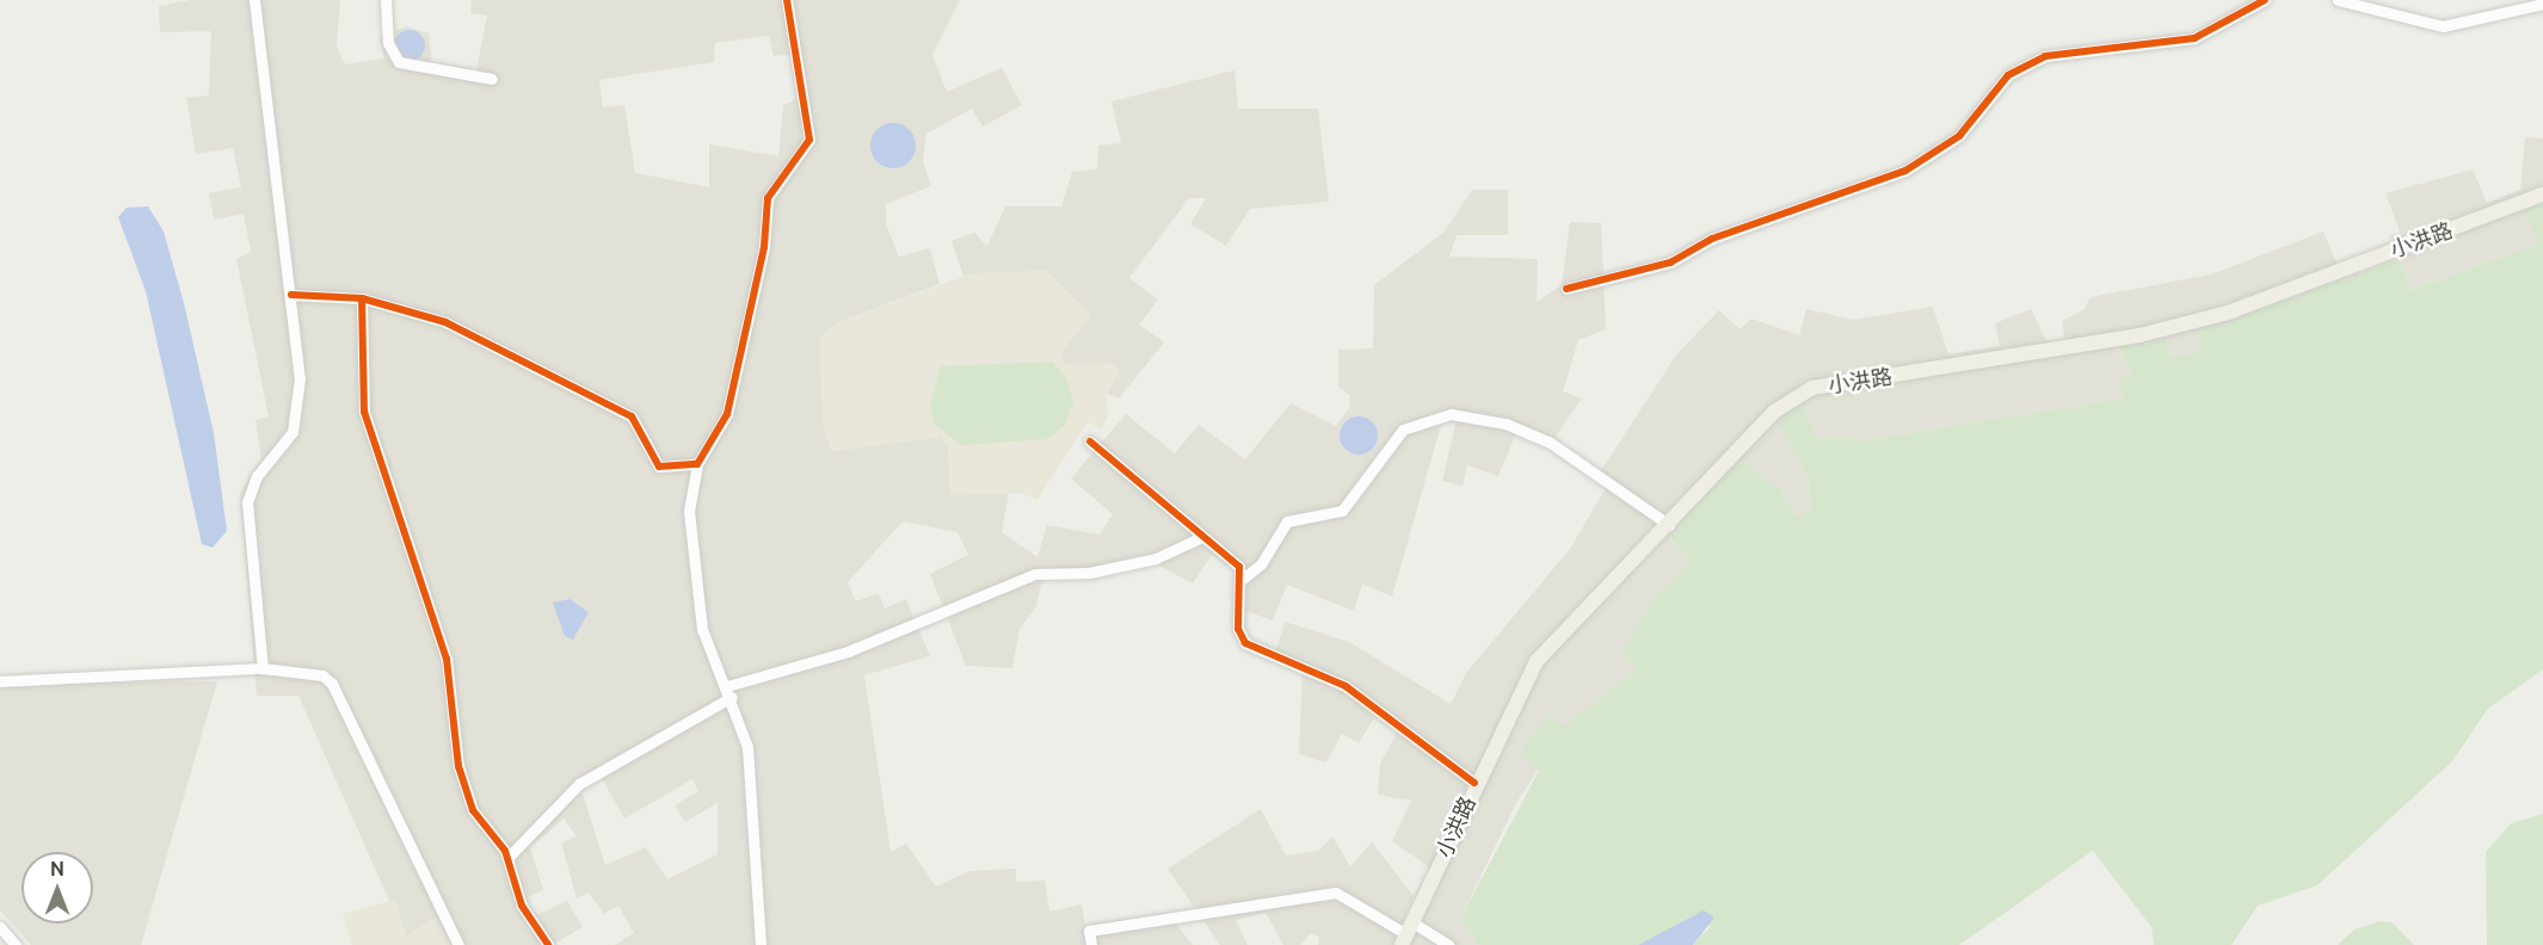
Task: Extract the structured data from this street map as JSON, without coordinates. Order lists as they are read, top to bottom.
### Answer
{
  "streets": {
    "main road": ["小洪路"]
  },
  "north": "top"
}
